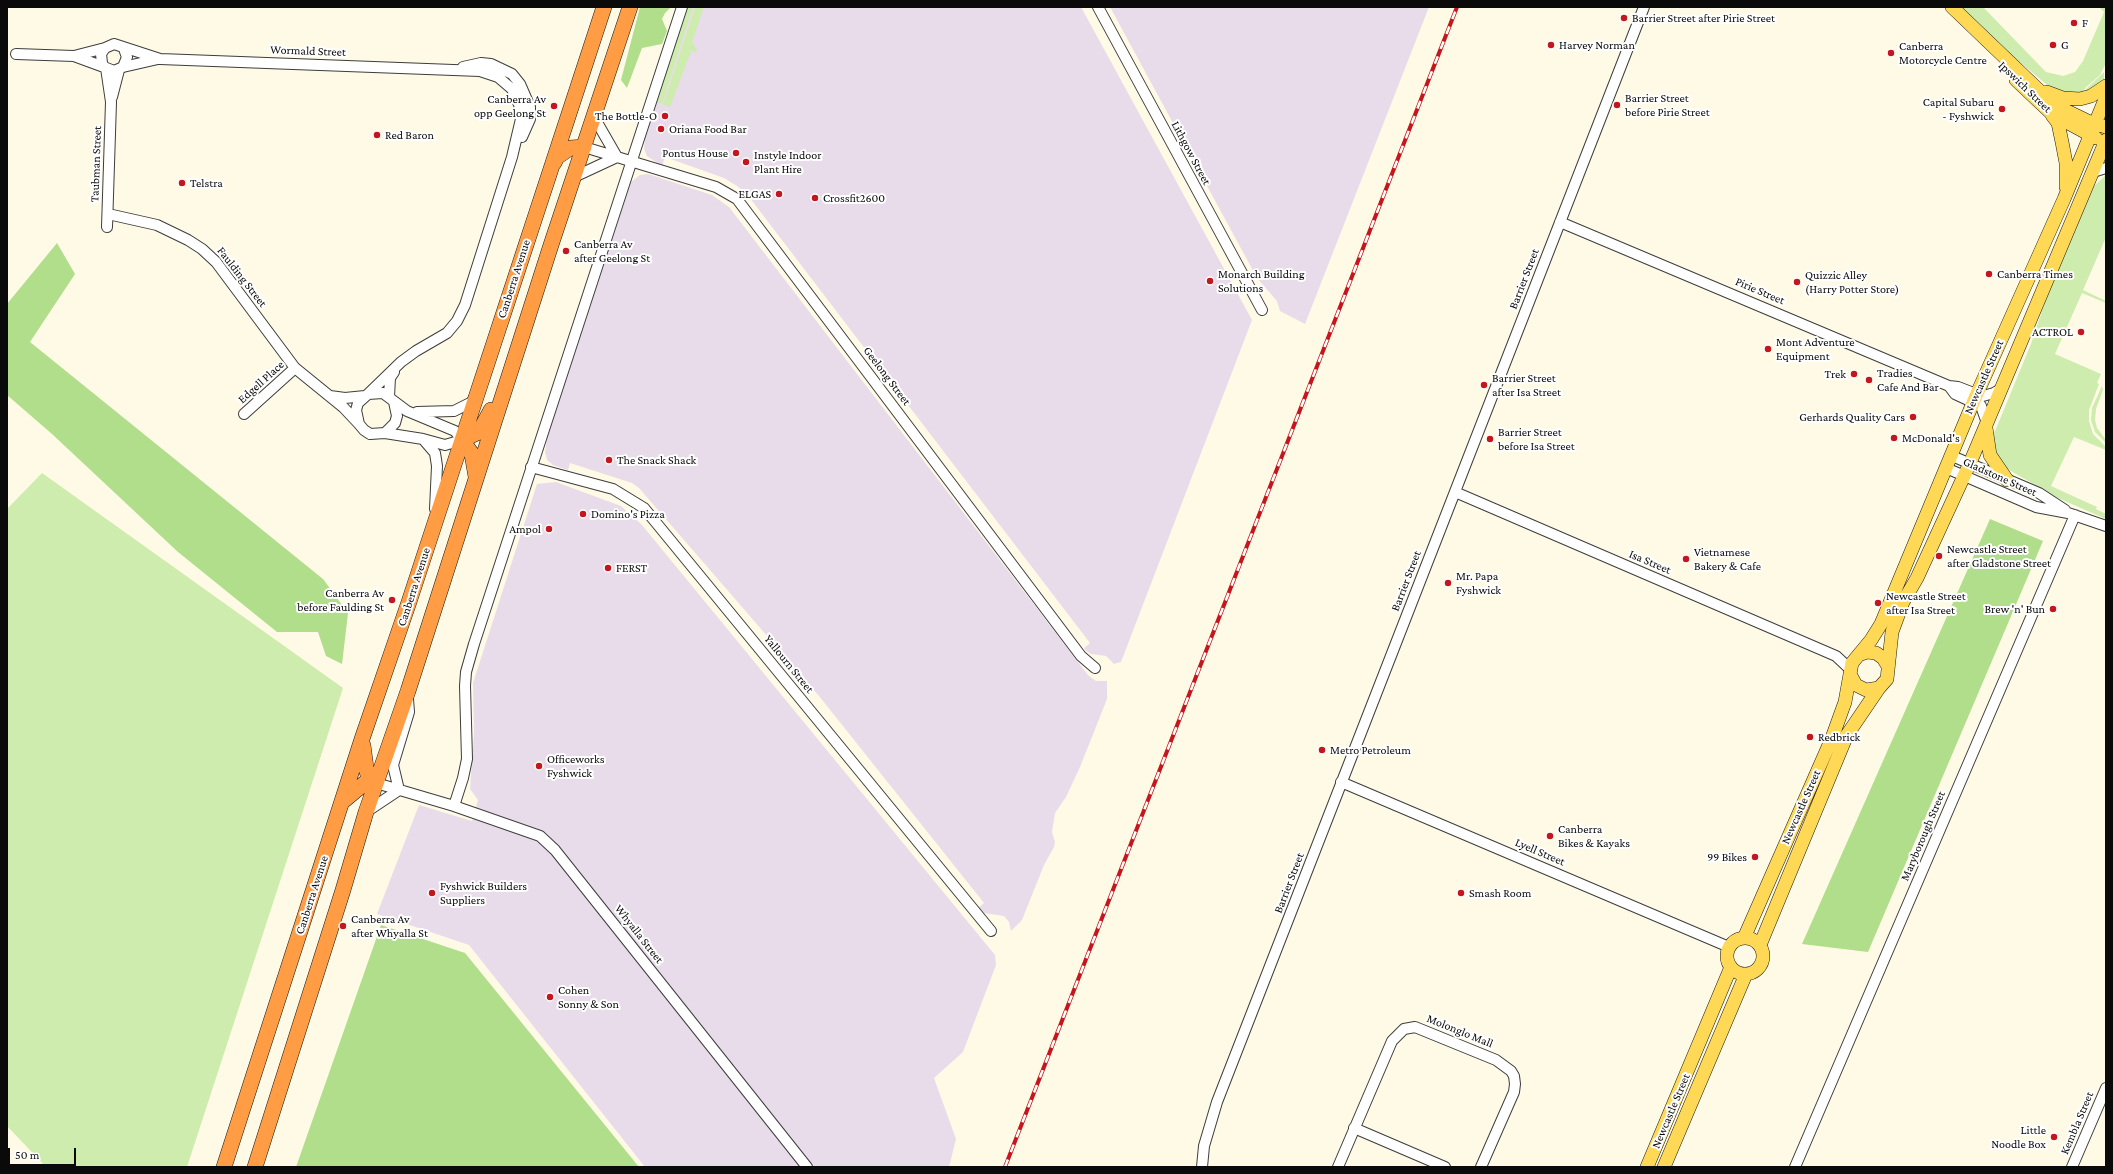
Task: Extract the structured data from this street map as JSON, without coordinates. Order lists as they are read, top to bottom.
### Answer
{
  "streets": {
    "highway": ["Canberra Avenue"],
    "main road": ["Ipswich Street", "Newcastle Street"],
    "street": [
      "Wormald Street",
      "Lithgow Street",
      "Taubman Street",
      "Faulding Street",
      "Barrier Street",
      "Pirie Street",
      "Geelong Street",
      "Edgell Place",
      "Gladstone Street",
      "Isa Street",
      "Yallourn Street",
      "Maryborough Street",
      "Lyell Street",
      "Whyalla Street",
      "Molonglo Mall",
      "Kembla Street"
    ]
  },
  "crossings": [
    ["Wormald Street", "Taubman Street"],
    ["Wormald Street", "Faulding Street"],
    ["Ipswich Street", "Newcastle Street"],
    ["Taubman Street", "Faulding Street"],
    ["Faulding Street", "Edgell Place"],
    ["Canberra Avenue", "Geelong Street"],
    ["Canberra Avenue", "Whyalla Street"],
    ["Barrier Street", "Pirie Street"],
    ["Barrier Street", "Isa Street"],
    ["Barrier Street", "Lyell Street"],
    ["Pirie Street", "Newcastle Street"],
    ["Newcastle Street", "Gladstone Street"],
    ["Newcastle Street", "Isa Street"],
    ["Newcastle Street", "Lyell Street"],
    ["Gladstone Street", "Maryborough Street"]
  ],
  "places": [
    "Barrier Street after Pirie Street",
    "F",
    "Harvey Norman",
    "G",
    "Canberra Motorcycle Centre",
    "Barrier Street before Pirie Street",
    "Canberra Av opp Geelong St",
    "Capital Subaru - Fyshwick",
    "The Bottle-O",
    "Oriana Food Bar",
    "Red Baron",
    "Pontus House",
    "Instyle Indoor Plant Hire",
    "Telstra",
    "ELGAS",
    "Crossfit2600",
    "Canberra Av after Geelong St",
    "Canberra Times",
    "Monarch Building Solutions",
    "Quizzic Alley (Harry Potter Store)",
    "ACTROL",
    "Mont Adventure Equipment",
    "Trek",
    "Tradies Cafe And Bar",
    "Barrier Street after Isa Street",
    "Gerhards Quality Cars",
    "McDonald's",
    "Barrier Street before Isa Street",
    "The Snack Shack",
    "Domino's Pizza",
    "Ampol",
    "Newcastle Street after Gladstone Street",
    "Vietnamese Bakery & Cafe",
    "FERST",
    "Mr. Papa Fyshwick",
    "Canberra Av before Faulding St",
    "Newcastle Street after Isa Street",
    "Brew 'n' Bun",
    "Redbrick",
    "Metro Petroleum",
    "Officeworks Fyshwick",
    "Canberra Bikes & Kayaks",
    "99 Bikes",
    "Fyshwick Builders Suppliers",
    "Smash Room",
    "Canberra Av after Whyalla St",
    "Cohen Sonny & Son",
    "Little Noodle Box"
  ],
  "scale_bar": "50 m"
}
